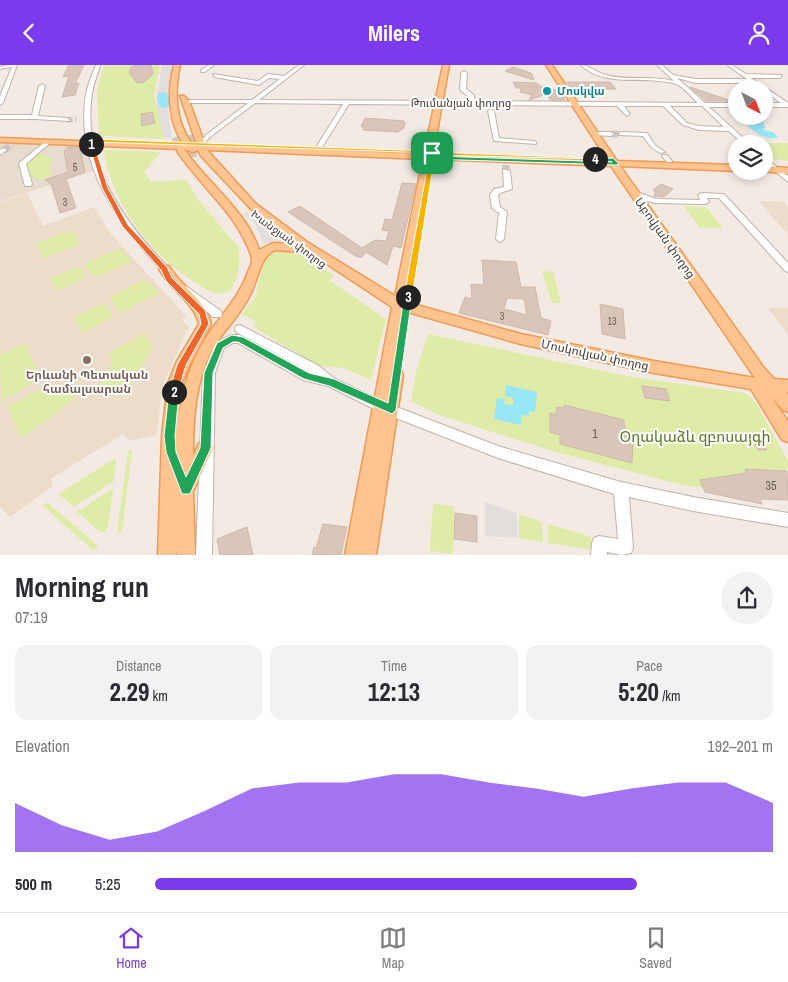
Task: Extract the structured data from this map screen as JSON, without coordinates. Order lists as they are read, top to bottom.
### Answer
{
  "streets": {
    "main road": ["Աբովյան փողոց", "Խանջյան փողոց", "Մոսկովյան փողոց"],
    "street": ["Թումանյան փողոց"]
  },
  "crossings": [
    ["Թումանյան փողոց", "Աբովյան փողոց"],
    ["Թումանյան փողոց", "Խանջյան փողոց"],
    ["Աբովյան փողոց", "Մոսկովյան փողոց"],
    ["Խանջյան փողոց", "Մոսկովյան փողոց"]
  ],
  "parks": ["Օղակաձև զբոսայգի"],
  "places": ["Մոսկվա", "Երևանի Պետական համալսարան"],
  "house_numbers": [
    "5",
    "3",
    "3",
    "13",
    "1",
    "35"
  ],
  "north": "bottom right",
  "page": {
    "header": "Milers",
    "pins": [
      "1",
      "4",
      "3",
      "2"
    ],
    "heading": ["Morning run", "07:19"],
    "stats": [
      ["Distance", "2.29 km"],
      ["Time", "12:13"],
      ["Pace", "5:20 /km"]
    ],
    "chart": ["Elevation", "192–201 m"],
    "list": [
      {
        "name": "500 m",
        "note": "5:25"
      }
    ],
    "tabs": ["Home", "Map", "Saved"]
  }
}
